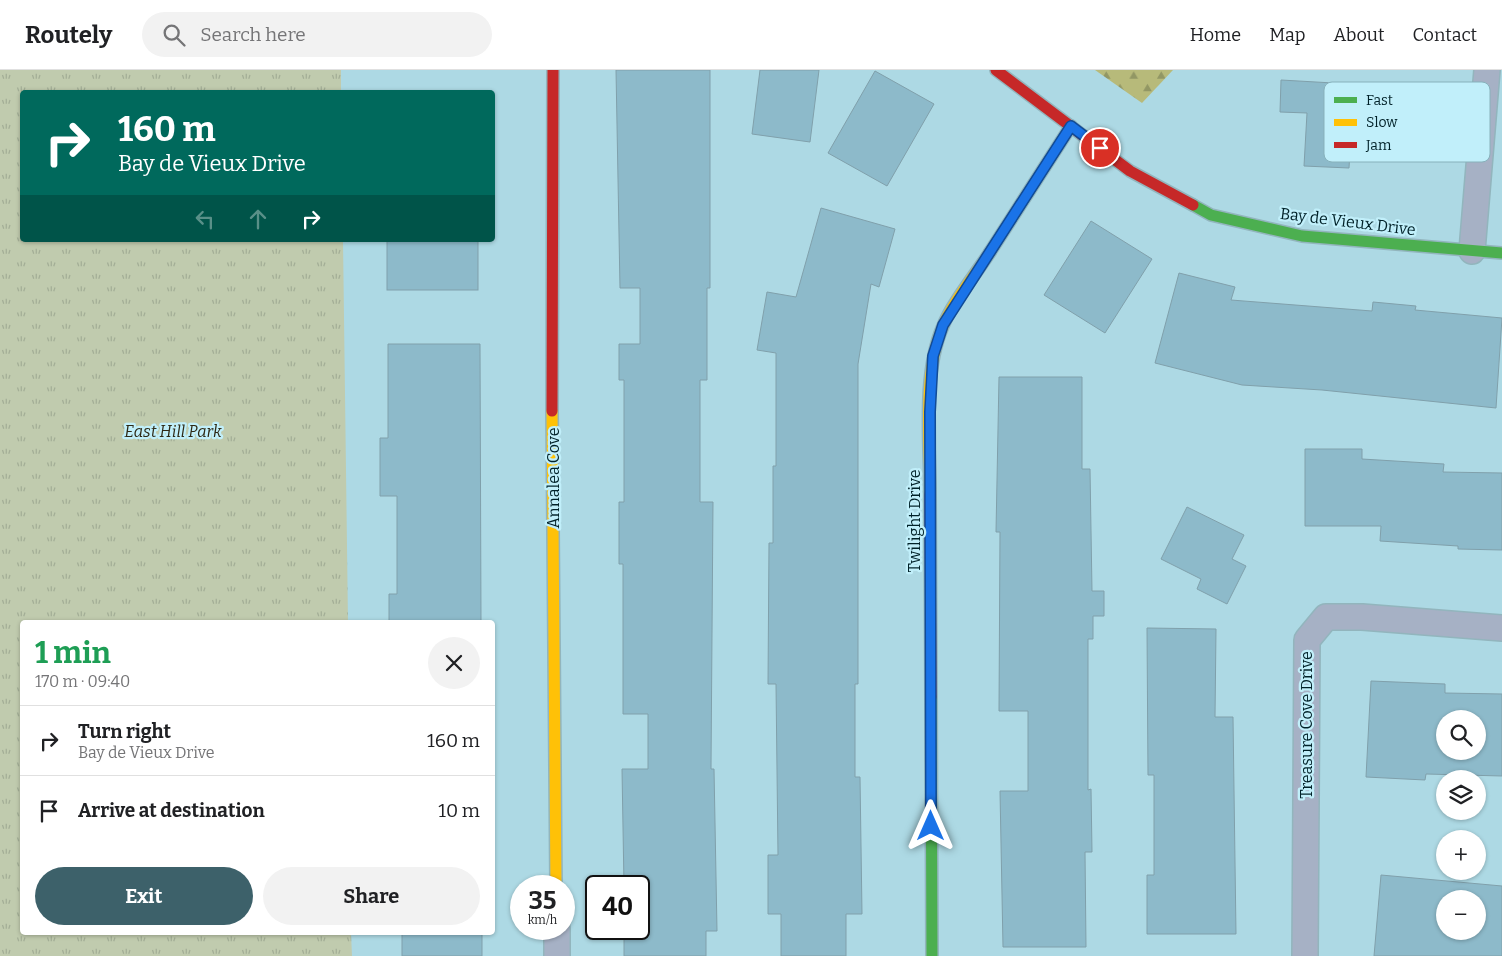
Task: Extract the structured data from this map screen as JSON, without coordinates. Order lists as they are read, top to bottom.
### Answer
{
  "streets": {
    "street": [
      "Bay de Vieux Drive",
      "Annalea Cove",
      "Twilight Drive",
      "Treasure Cove Drive"
    ]
  },
  "crossings": [
    ["Bay de Vieux Drive", "Twilight Drive"]
  ],
  "parks": ["East Hill Park"],
  "legend": ["Fast", "Slow", "Jam"],
  "page": {
    "header": "Routely",
    "search": "Search here",
    "nav": [
      "Home",
      "Map",
      "About",
      "Contact"
    ],
    "turn": ["160 m", "Bay de Vieux Drive"],
    "heading": ["1 min", "170 m · 09:40"],
    "list": [
      {
        "name": "Turn right",
        "note": "Bay de Vieux Drive",
        "value": "160 m"
      },
      {
        "name": "Arrive at destination",
        "value": "10 m"
      }
    ],
    "map_buttons": ["+", "−"],
    "buttons": ["Exit", "Share"],
    "speed": "35 km/h",
    "limit": "40"
  }
}
